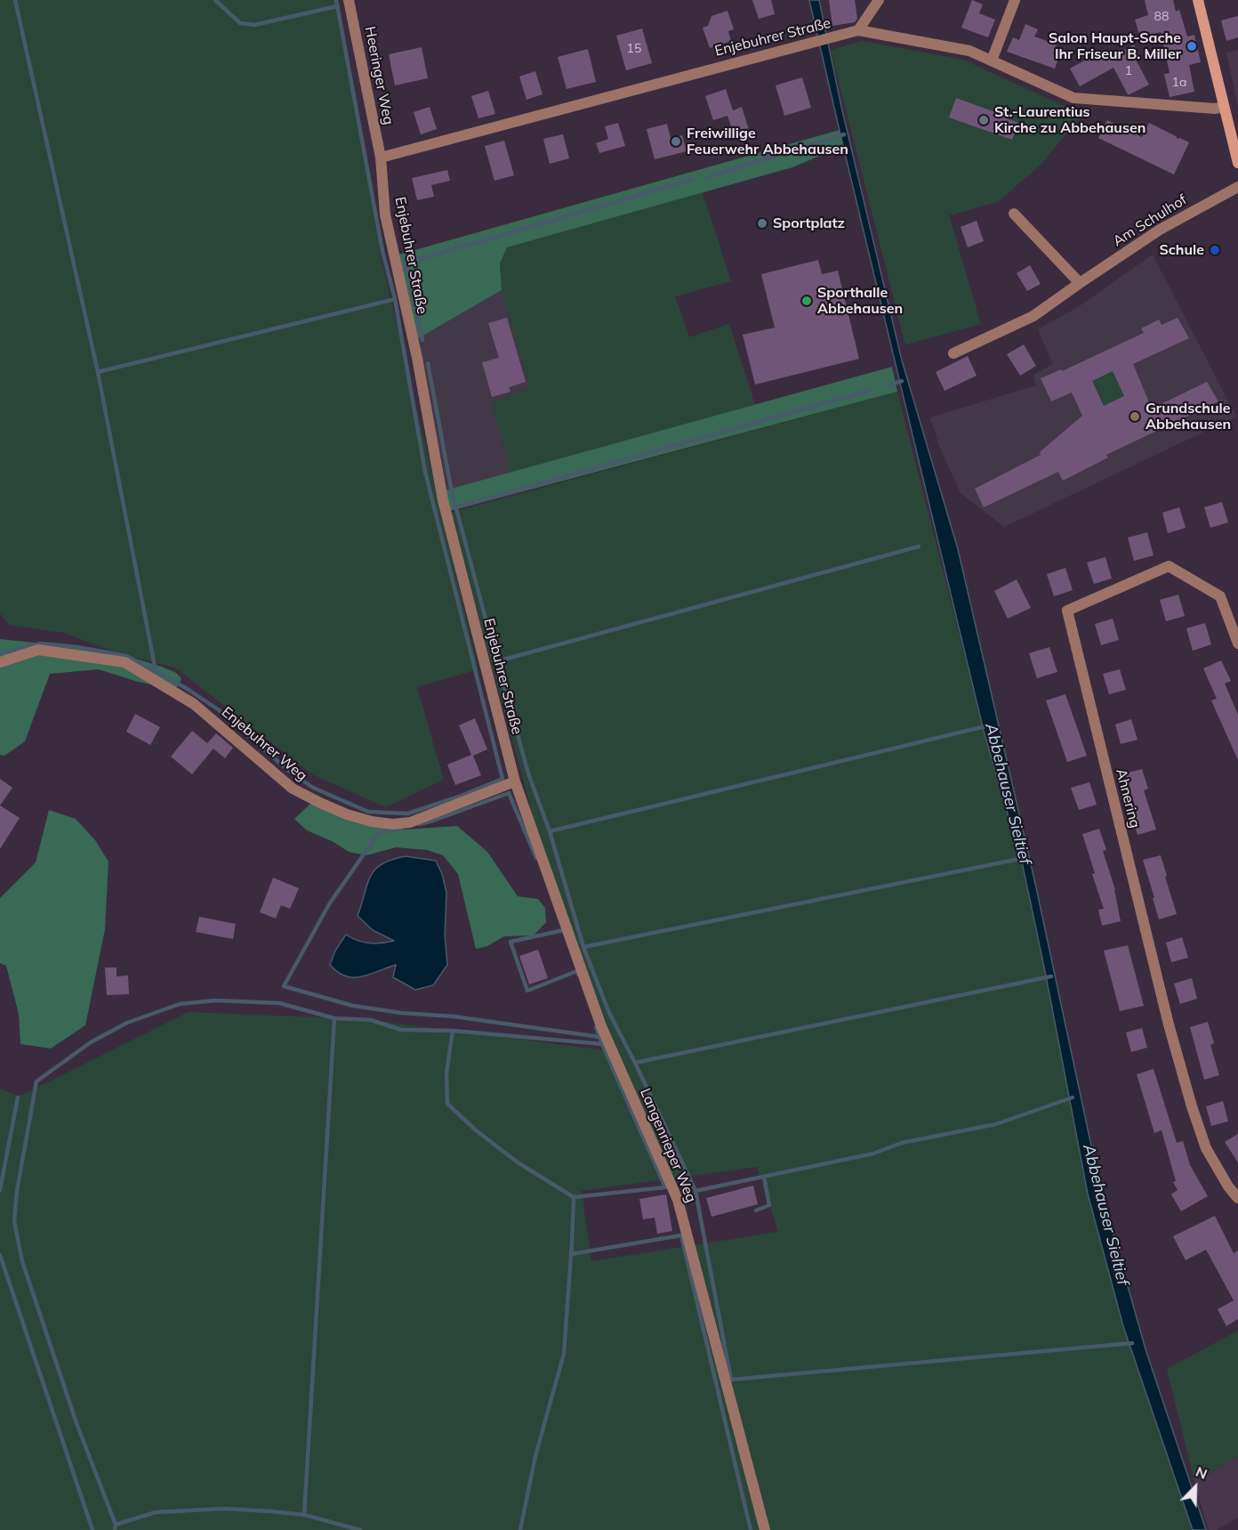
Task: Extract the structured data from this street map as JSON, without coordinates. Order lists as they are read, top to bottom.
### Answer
{
  "streets": {
    "street": [
      "Enjebuhrer Straße",
      "Heeringer Weg",
      "Am Schulhof",
      "Enjebuhrer Weg",
      "Ahnering",
      "Langenrieper Weg"
    ]
  },
  "crossings": [
    ["Enjebuhrer Straße", "Heeringer Weg"],
    ["Enjebuhrer Straße", "Enjebuhrer Weg"],
    ["Enjebuhrer Straße", "Langenrieper Weg"],
    ["Enjebuhrer Weg", "Langenrieper Weg"]
  ],
  "water": ["Abbehauser Sieltief"],
  "places": [
    "Salon Haupt-Sache Ihr Friseur B. Miller",
    "St.-Laurentius Kirche zu Abbehausen",
    "Freiwillige Feuerwehr Abbehausen",
    "Sportplatz",
    "Schule",
    "Sporthalle Abbehausen",
    "Grundschule Abbehausen"
  ],
  "house_numbers": [
    "88",
    "15",
    "1",
    "1a"
  ],
  "north": "top right"
}
